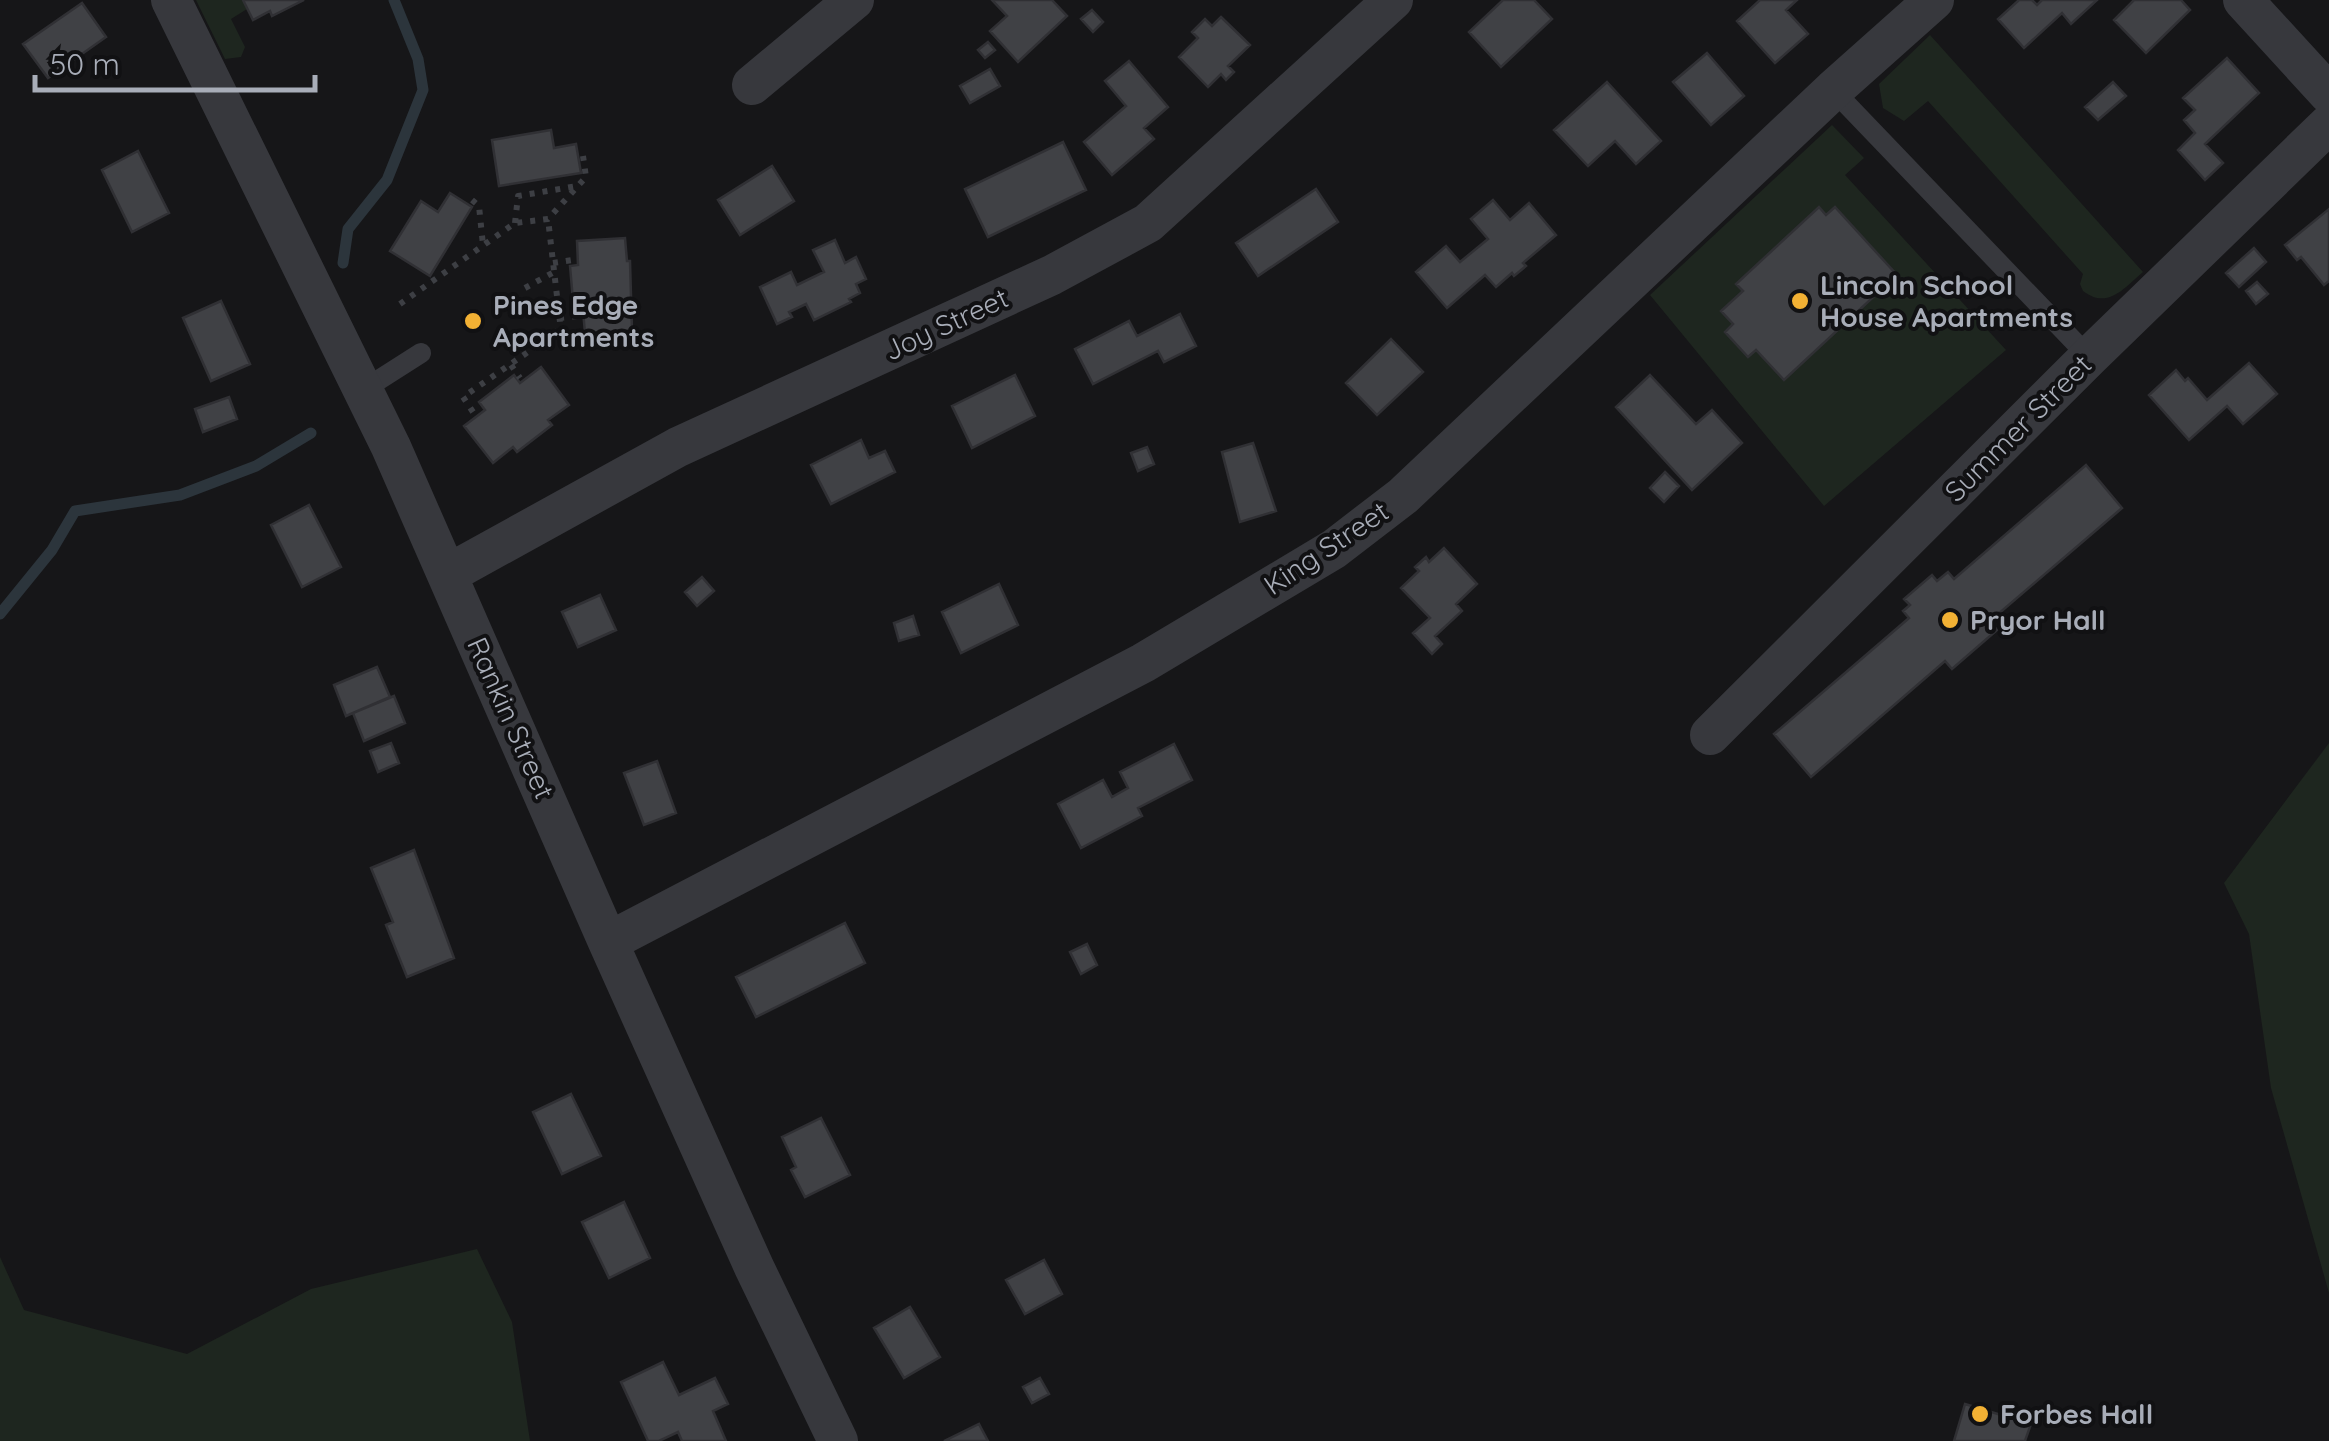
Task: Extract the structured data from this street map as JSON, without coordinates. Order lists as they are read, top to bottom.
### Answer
{
  "streets": {
    "street": [
      "Joy Street",
      "Summer Street",
      "King Street",
      "Rankin Street"
    ]
  },
  "crossings": [
    ["Joy Street", "Rankin Street"],
    ["King Street", "Rankin Street"]
  ],
  "places": [
    "Lincoln School House Apartments",
    "Pines Edge Apartments",
    "Pryor Hall",
    "Forbes Hall"
  ],
  "scale_bar": "50 m"
}
